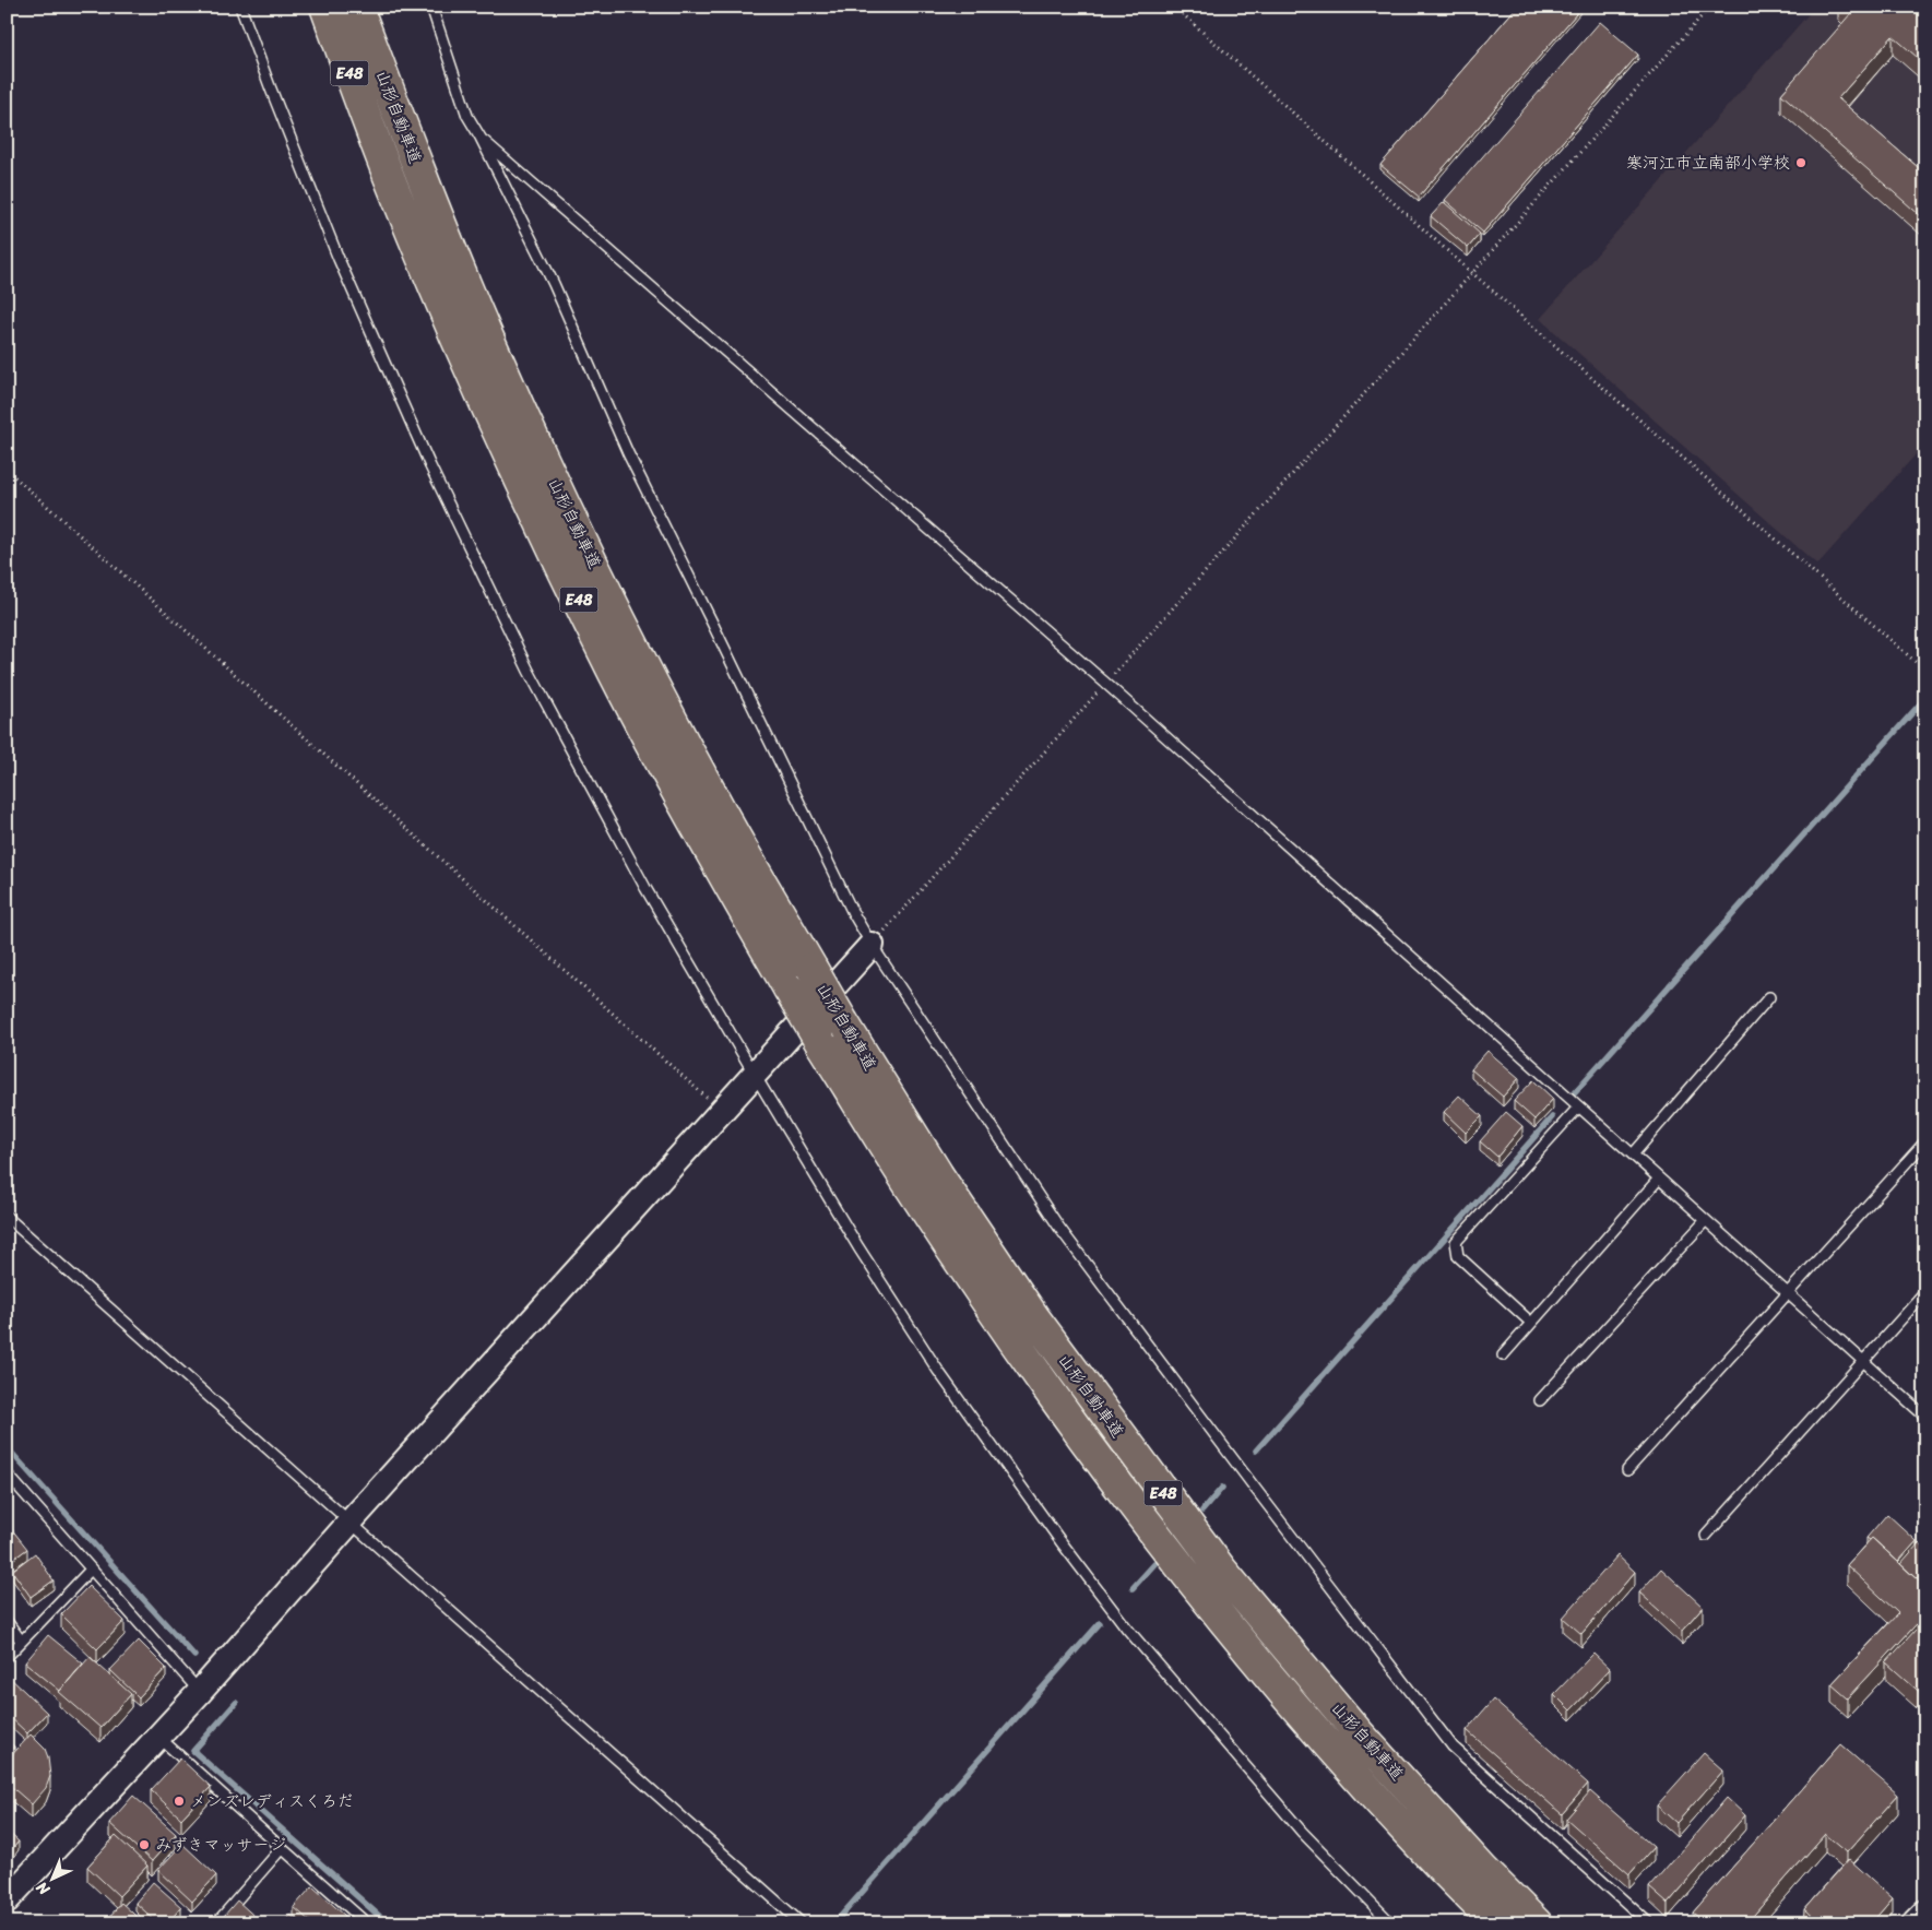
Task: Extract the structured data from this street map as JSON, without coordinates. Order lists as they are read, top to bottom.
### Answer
{
  "streets": {
    "highway": ["E48", "山形自動車道"]
  },
  "places": ["寒河江市立南部小学校", "メンズレディスくろだ", "みずきマッサージ"],
  "north": "bottom left"
}
